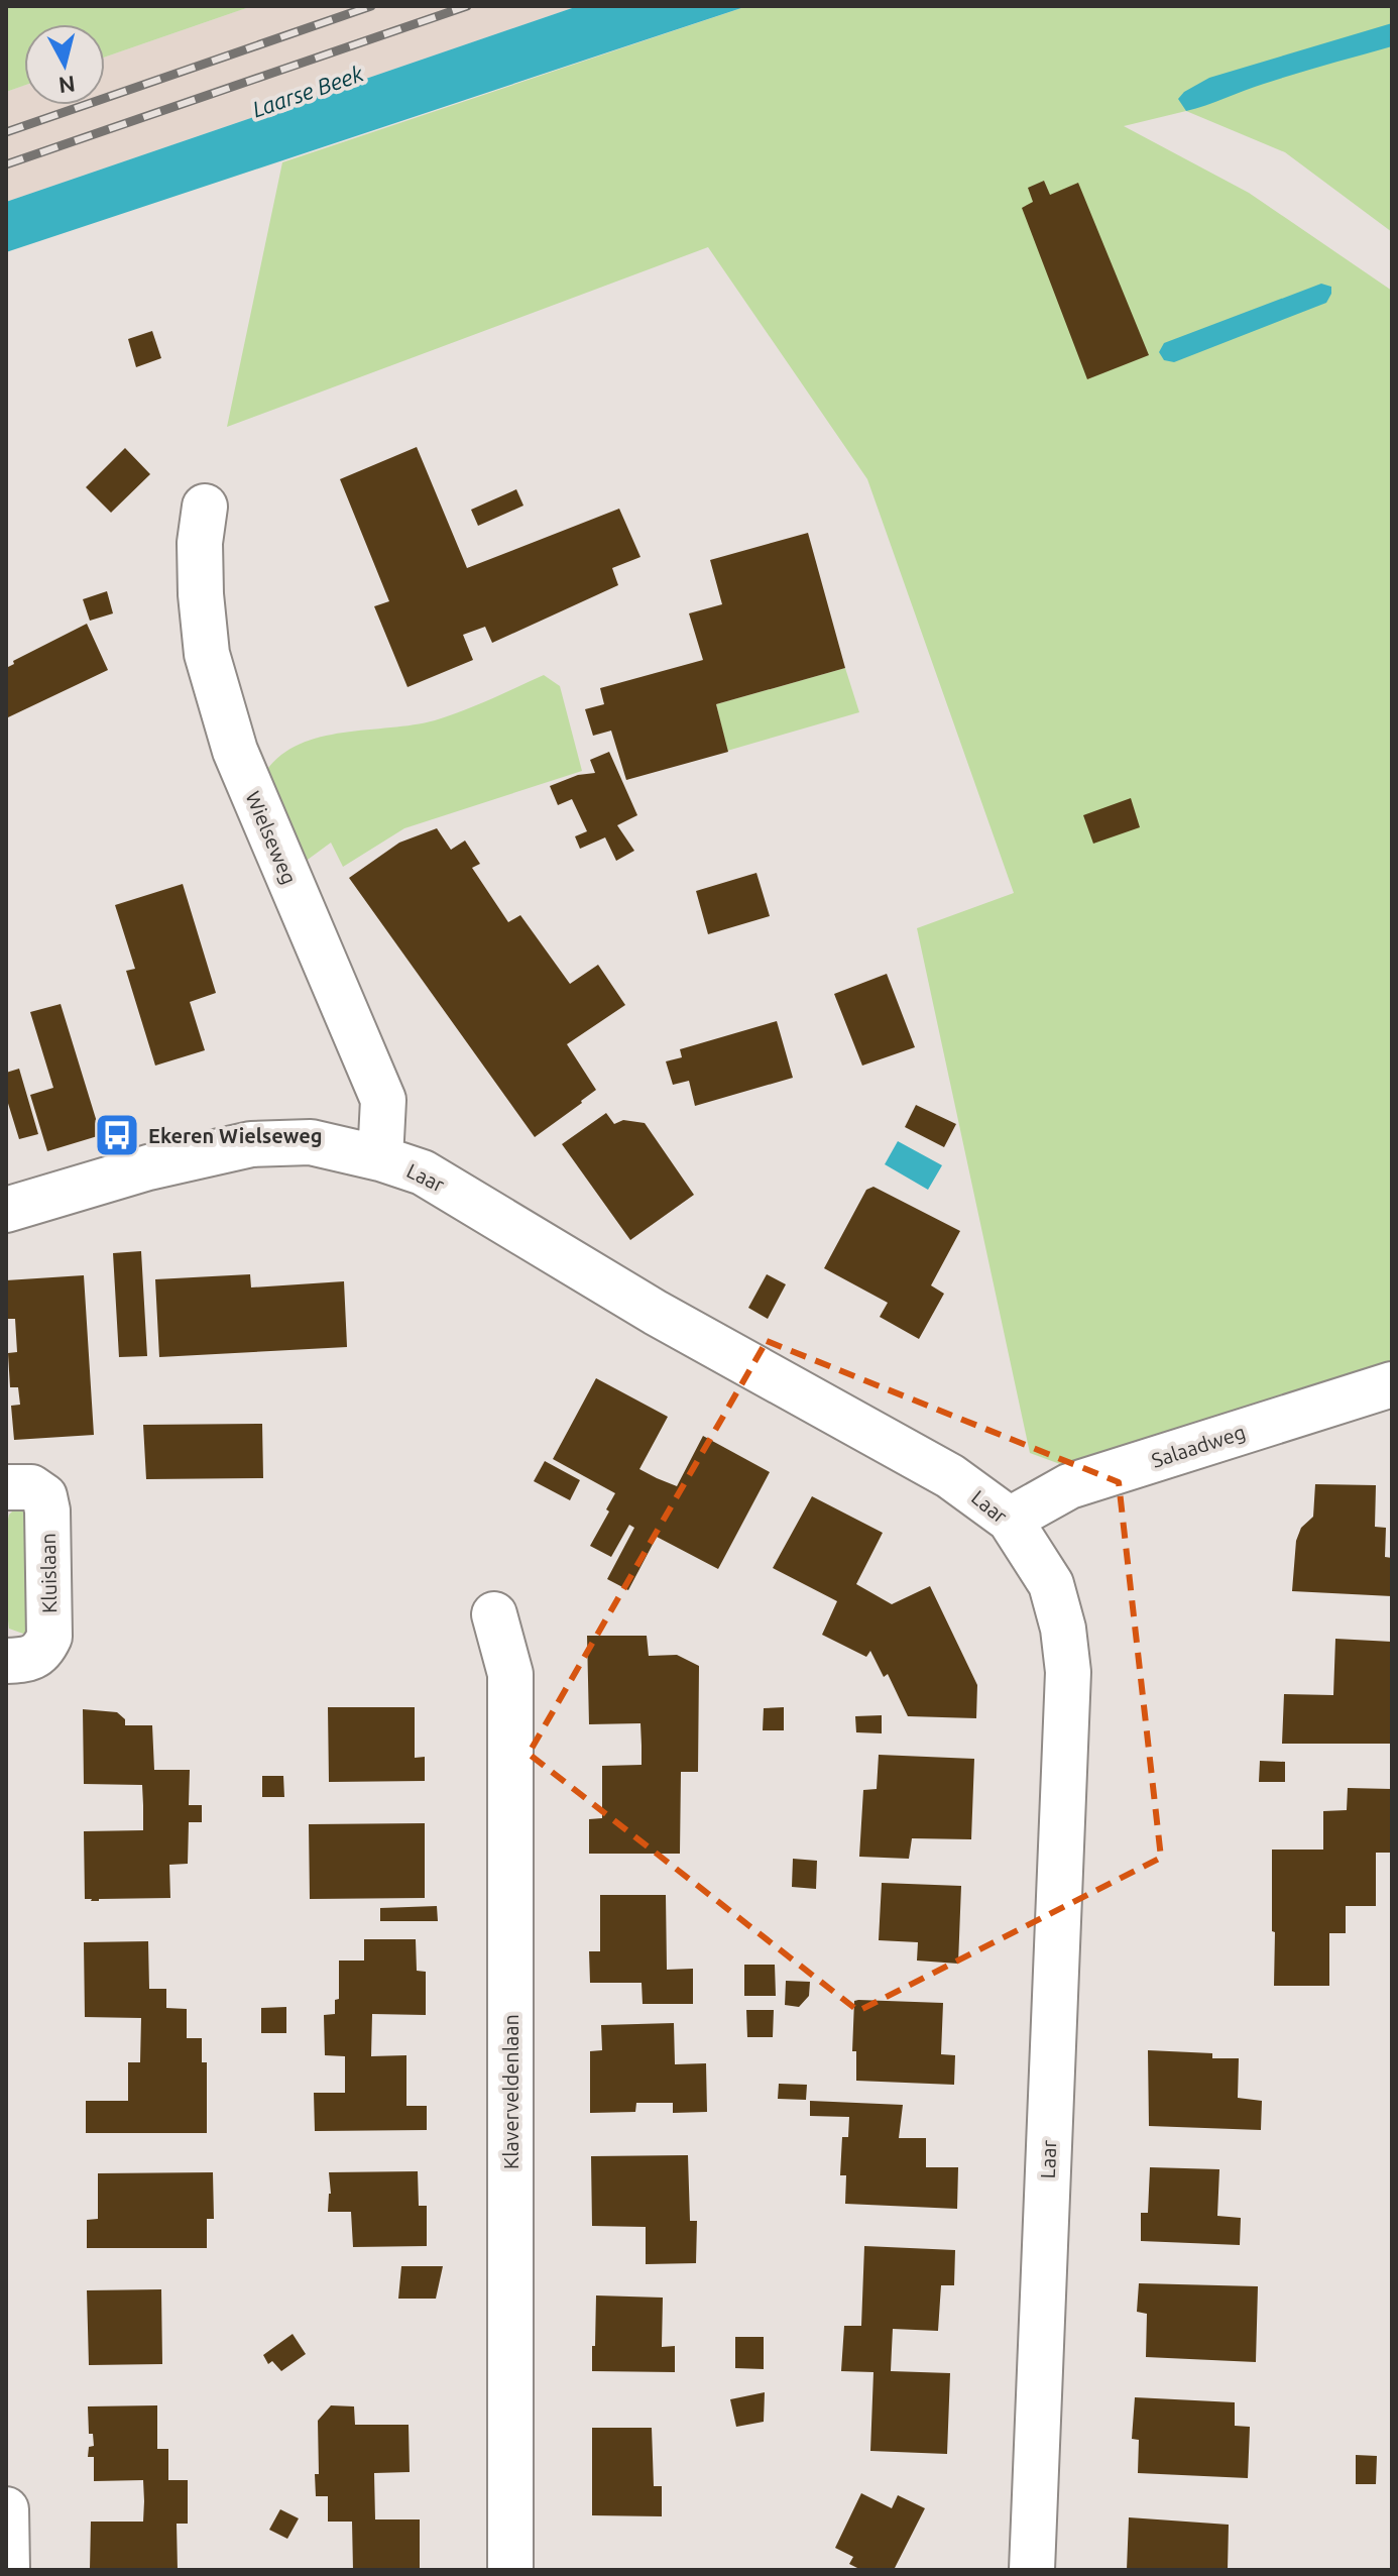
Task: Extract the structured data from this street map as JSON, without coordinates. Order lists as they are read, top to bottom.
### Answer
{
  "streets": {
    "street": [
      "Wielseweg",
      "Laar",
      "Salaadweg",
      "Kluislaan",
      "Klaverveldenlaan"
    ]
  },
  "crossings": [
    ["Wielseweg", "Laar"],
    ["Laar", "Salaadweg"]
  ],
  "water": ["Laarse Beek"],
  "places": {
    "bus stop": ["Ekeren Wielseweg"]
  },
  "north": "bottom"
}
